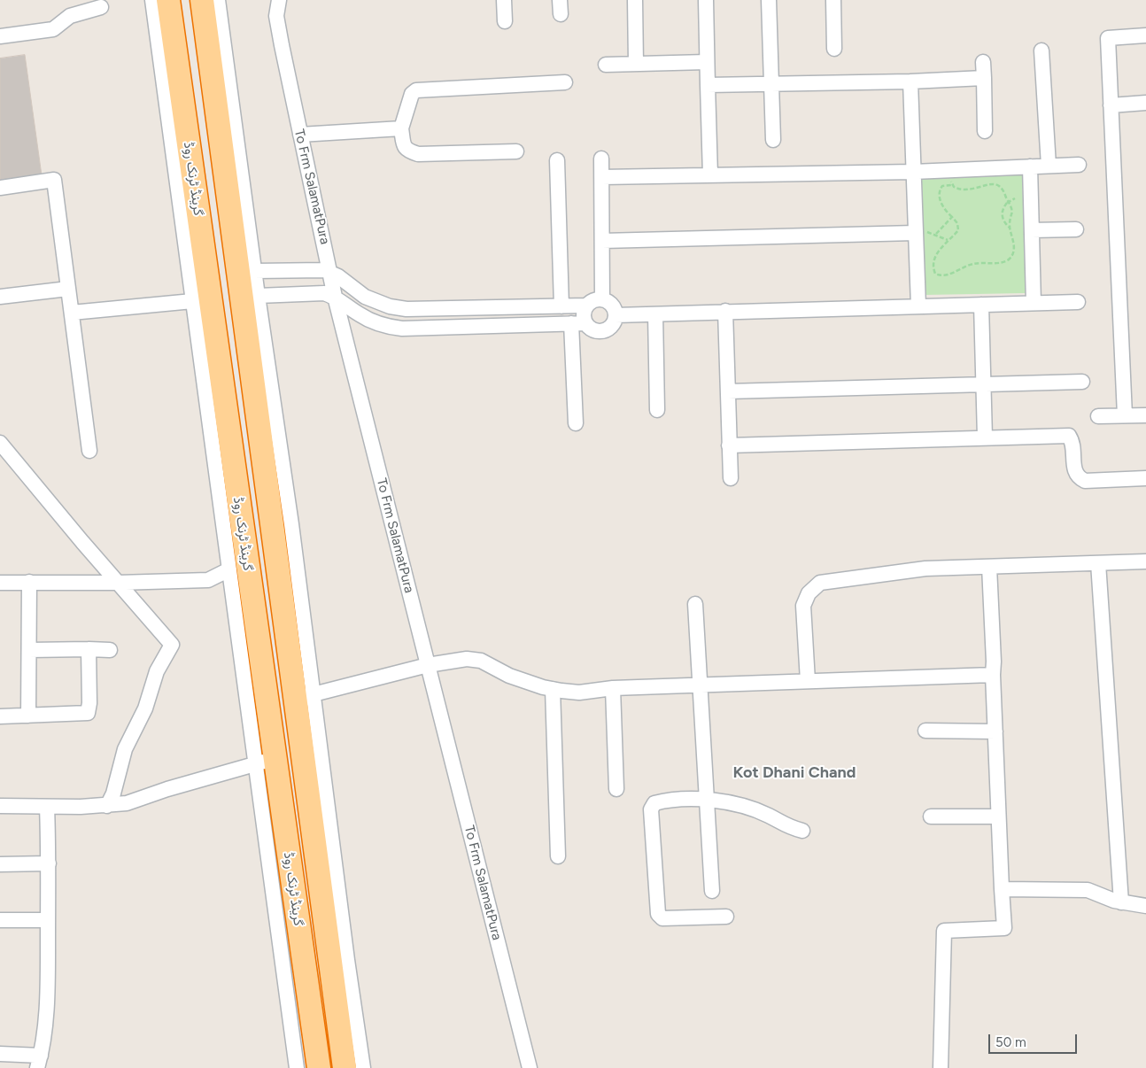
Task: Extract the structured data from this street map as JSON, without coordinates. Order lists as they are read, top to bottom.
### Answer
{
  "streets": {
    "highway": ["گرینڈ ٹرنک روڈ"],
    "street": ["To Frm SalamatPura"]
  },
  "districts": ["Kot Dhani Chand"],
  "scale_bar": "50 m"
}
